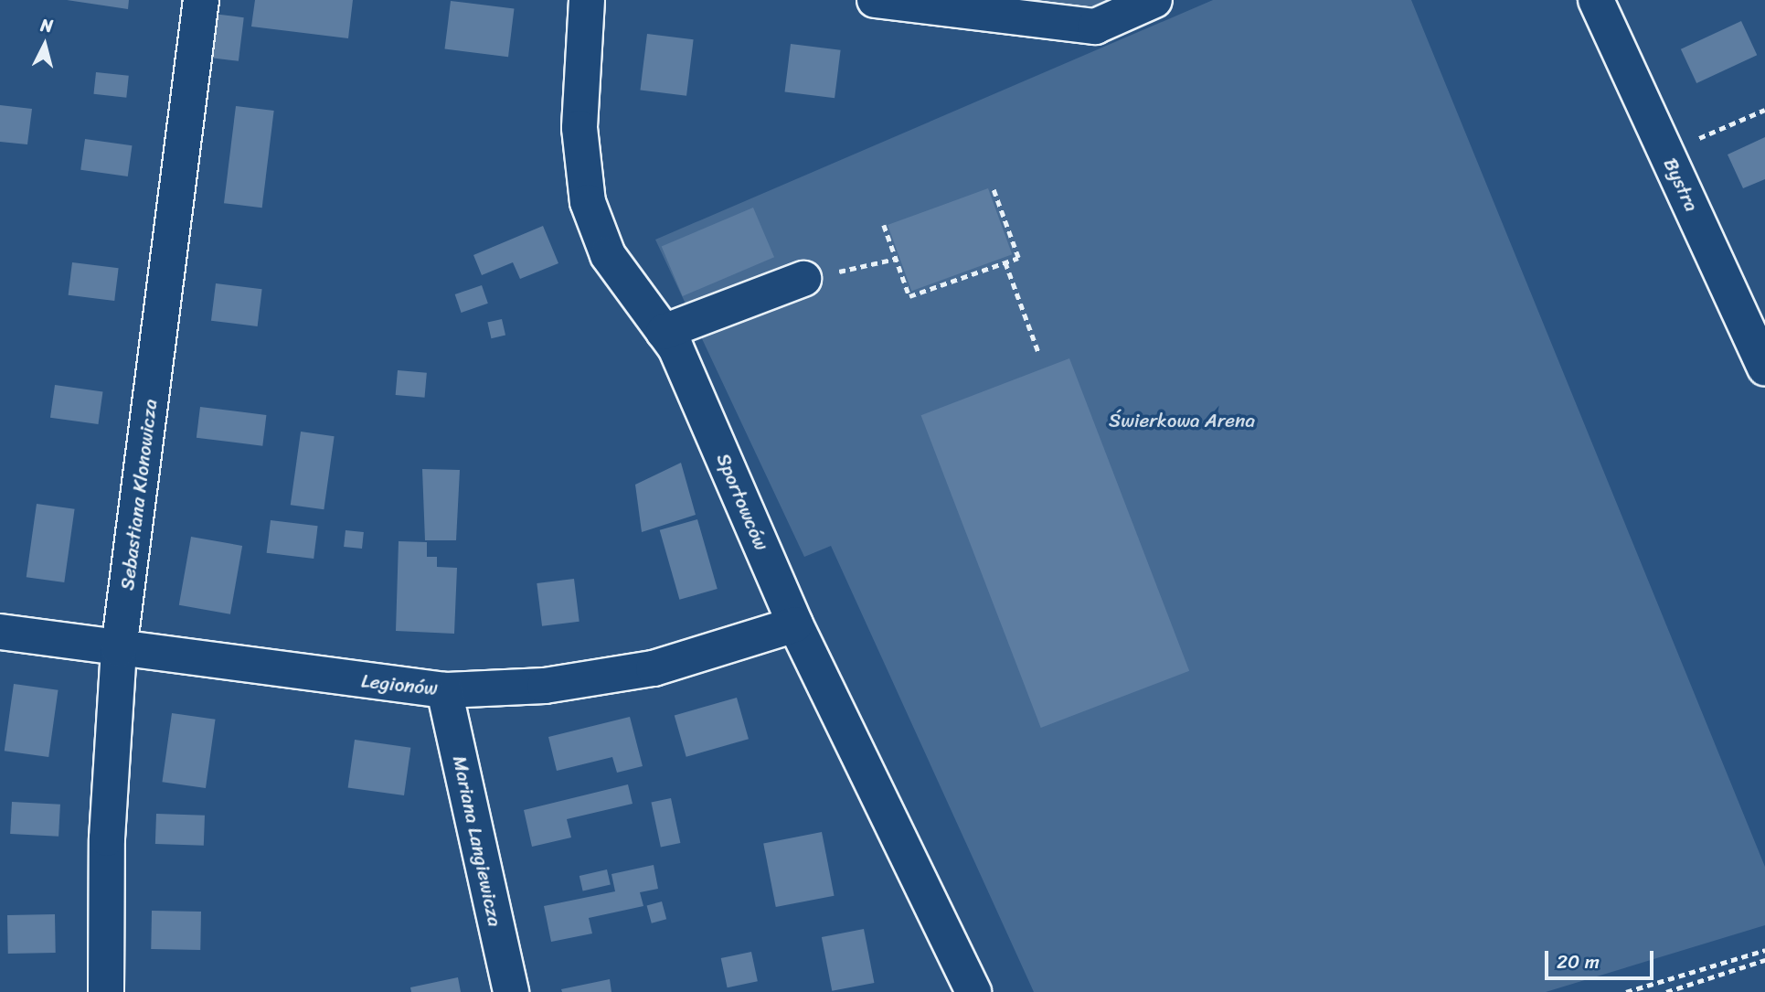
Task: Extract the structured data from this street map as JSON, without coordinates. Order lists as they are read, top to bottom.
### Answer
{
  "streets": {
    "street": [
      "Bystra",
      "Sebastiana Klonowicza",
      "Sportowców",
      "Legionów",
      "Mariana Langiewicza"
    ]
  },
  "crossings": [
    ["Sebastiana Klonowicza", "Legionów"],
    ["Sportowców", "Legionów"],
    ["Legionów", "Mariana Langiewicza"]
  ],
  "parks": ["Świerkowa Arena"],
  "scale_bar": "20 m",
  "north": "top"
}
